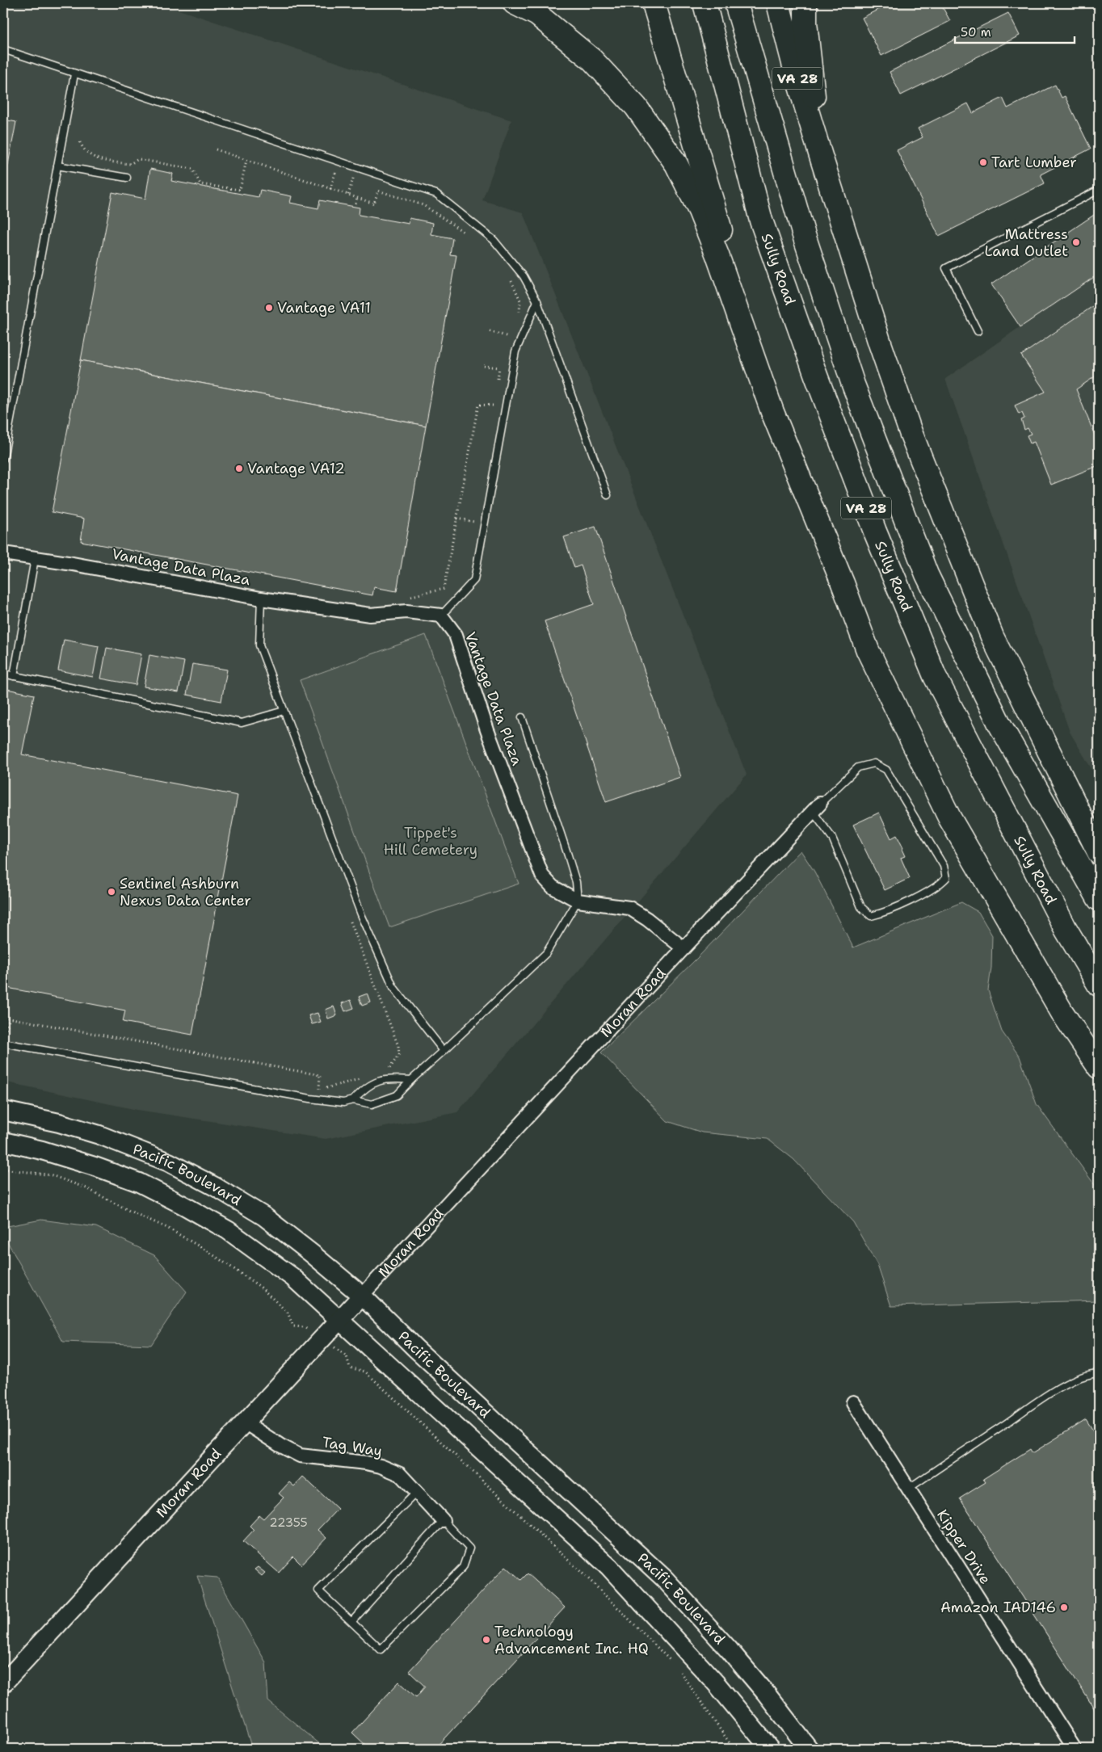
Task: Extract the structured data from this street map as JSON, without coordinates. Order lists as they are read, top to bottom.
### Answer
{
  "streets": {
    "highway": ["VA 28", "Sully Road"],
    "main road": ["Moran Road", "Pacific Boulevard"],
    "street": ["Vantage Data Plaza", "Tag Way", "Kipper Drive"]
  },
  "crossings": [
    ["Vantage Data Plaza", "Moran Road"],
    ["Moran Road", "Pacific Boulevard"],
    ["Moran Road", "Tag Way"]
  ],
  "parks": ["Tippet's Hill Cemetery"],
  "places": [
    "Tart Lumber",
    "Mattress Land Outlet",
    "Vantage VA11",
    "Vantage VA12",
    "Sentinel Ashburn Nexus Data Center",
    "Amazon IAD146",
    "Technology Advancement Inc. HQ"
  ],
  "house_numbers": ["22355"],
  "scale_bar": "50 m"
}
